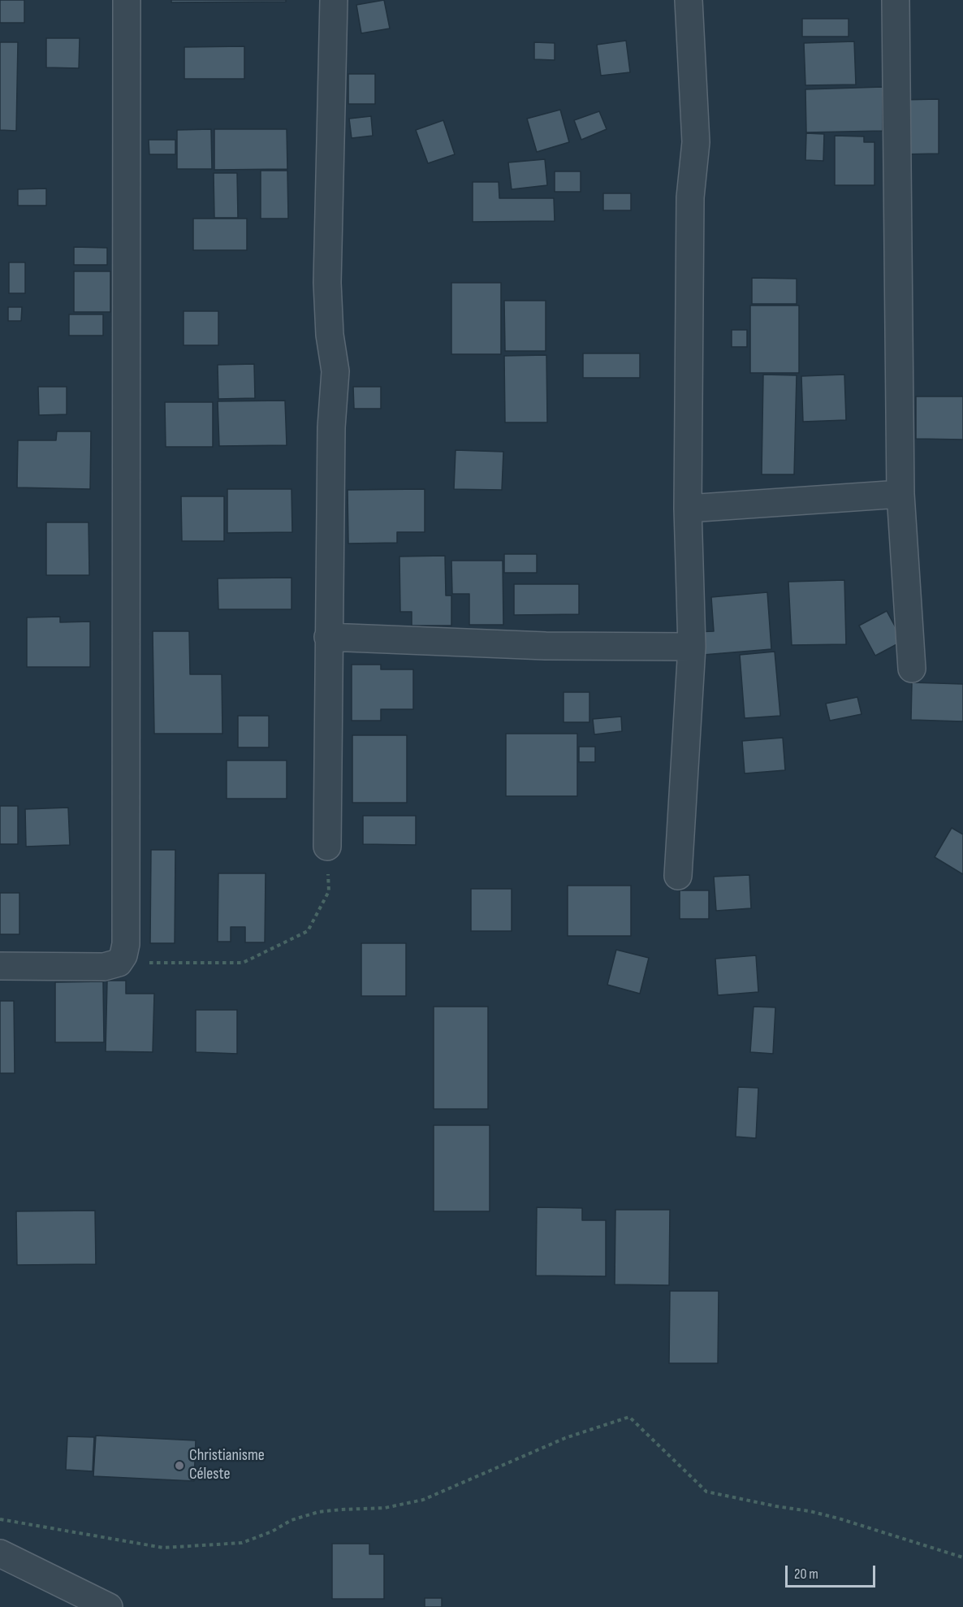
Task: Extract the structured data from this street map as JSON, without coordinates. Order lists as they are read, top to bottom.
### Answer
{
  "places": ["Christianisme Céleste"],
  "scale_bar": "20 m"
}
